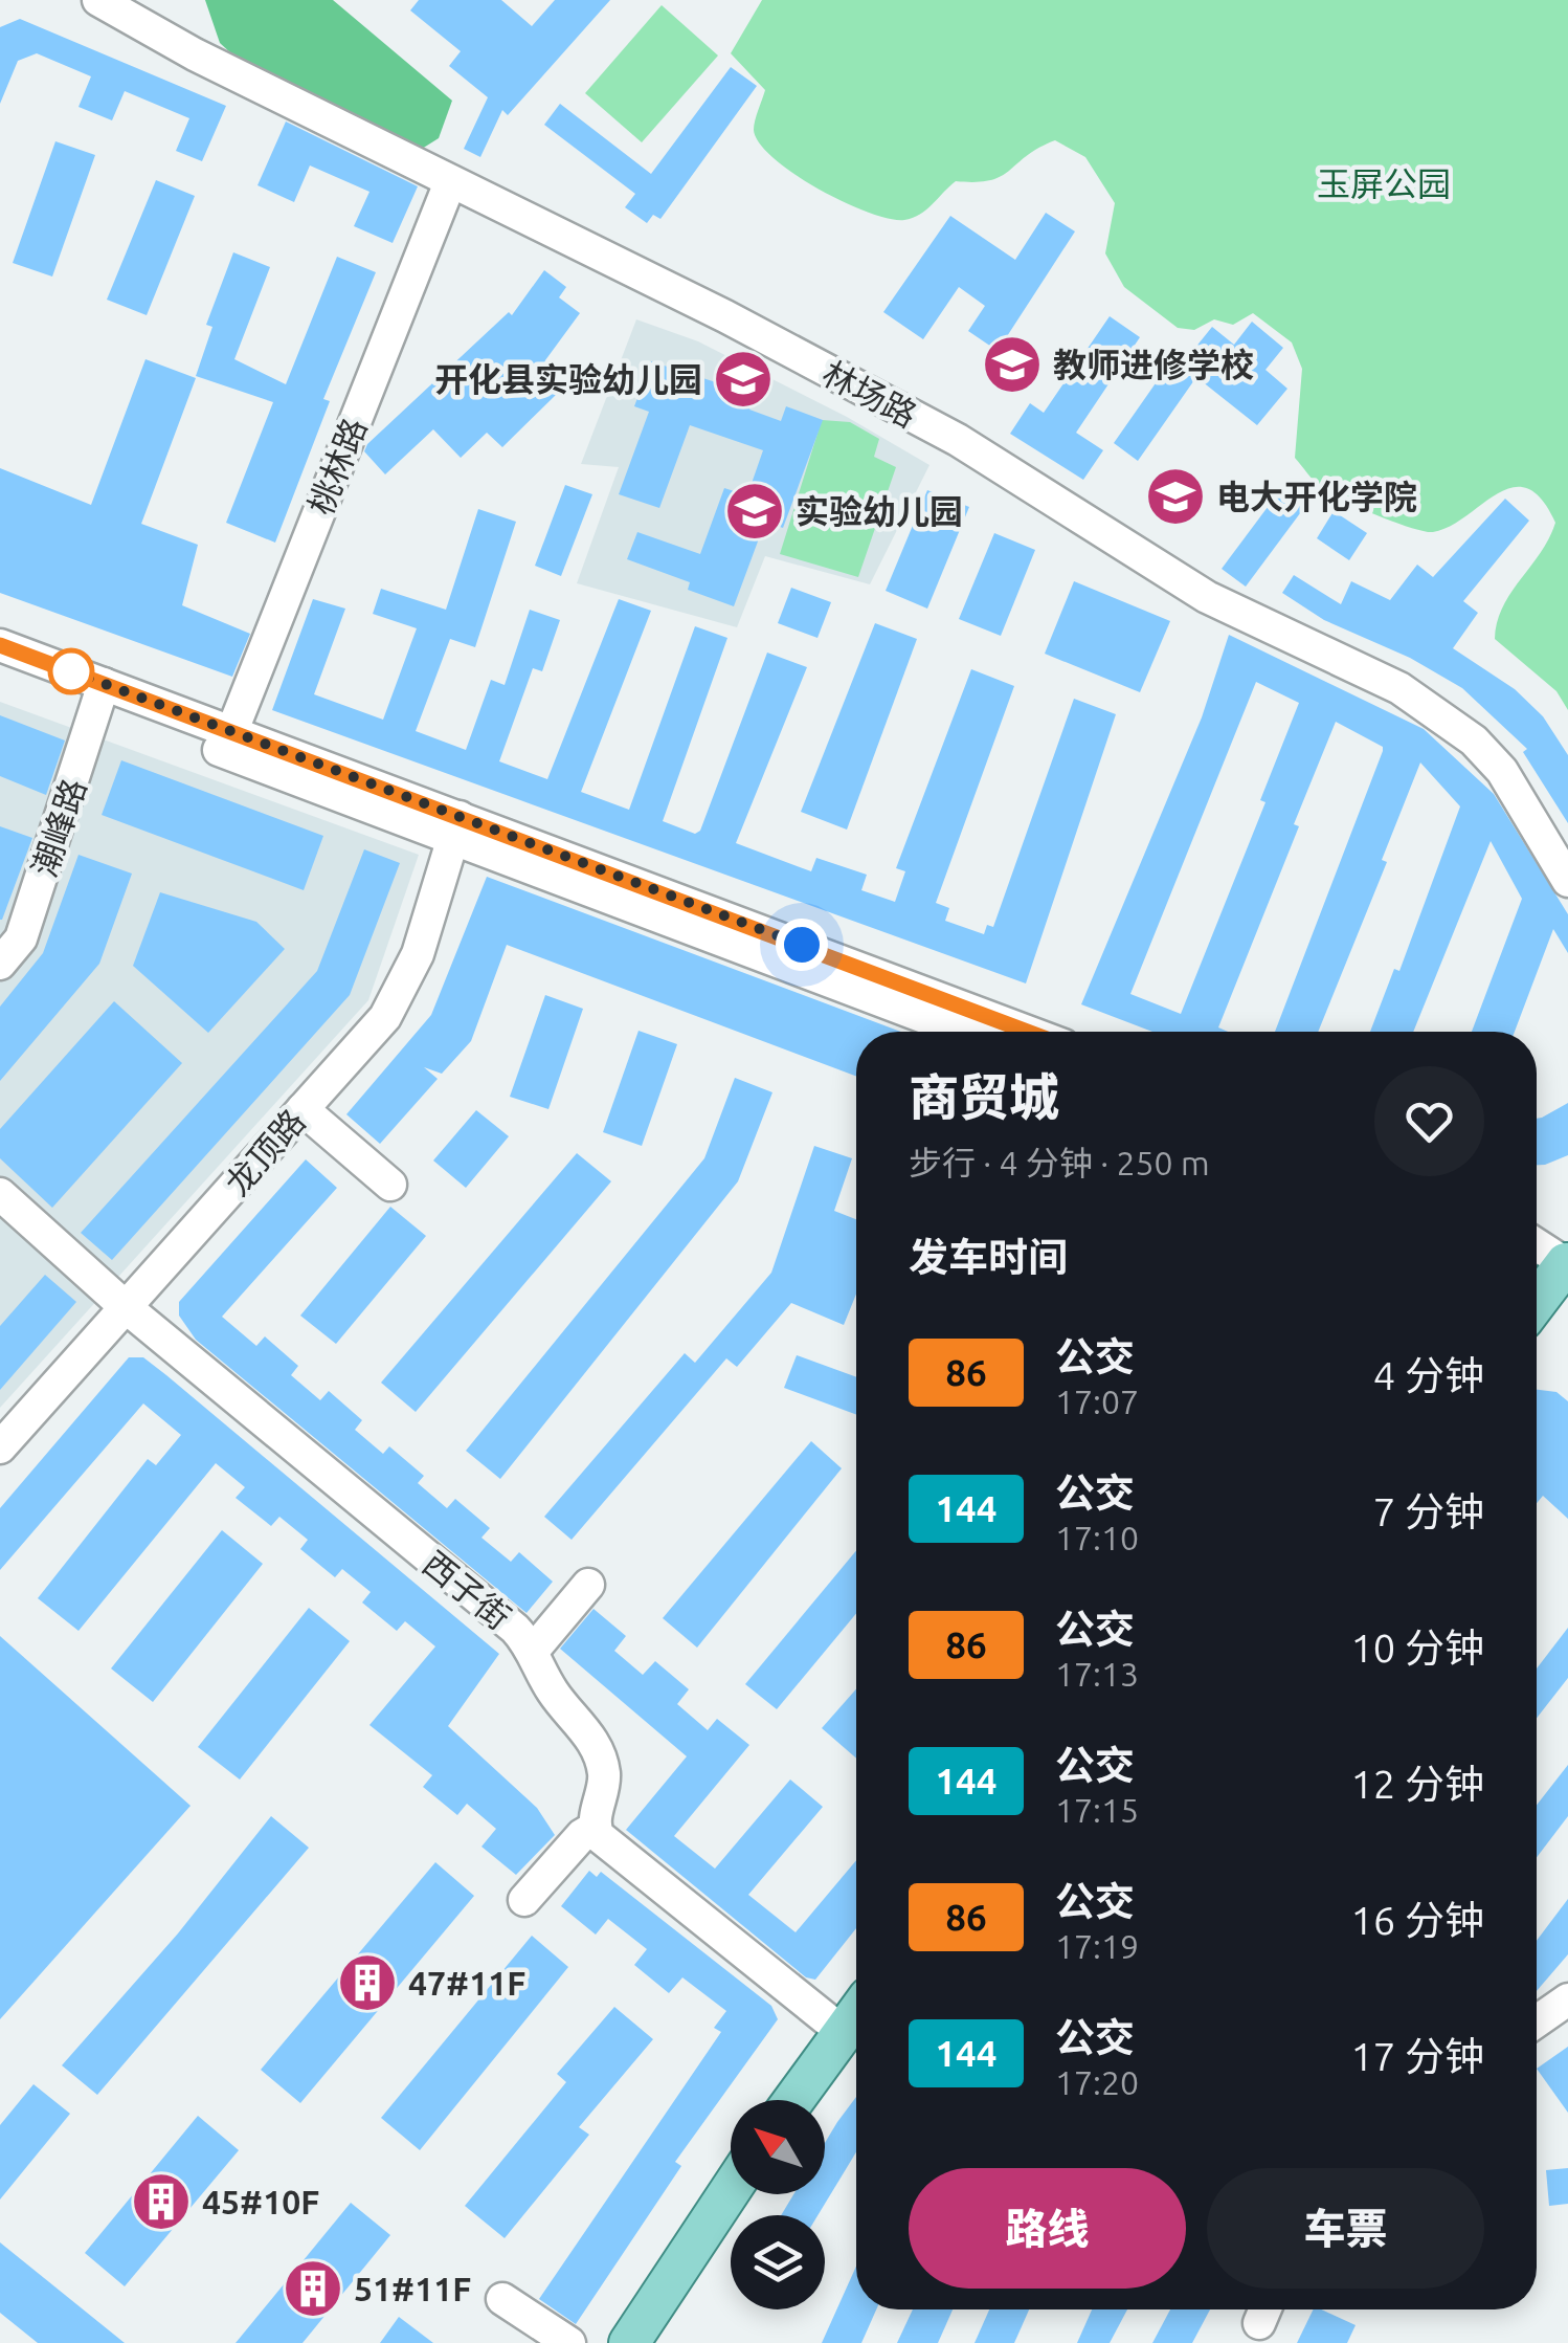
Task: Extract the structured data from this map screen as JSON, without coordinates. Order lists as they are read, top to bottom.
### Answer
{
  "streets": {
    "street": [
      "林场路",
      "桃林路",
      "潮峰路",
      "龙顶路",
      "西子街"
    ]
  },
  "crossings": [
    ["林场路", "桃林路"],
    ["龙顶路", "西子街"]
  ],
  "parks": ["玉屏公园"],
  "places": {
    "school or university": [
      "教师进修学校",
      "开化县实验幼儿园",
      "电大开化学院",
      "实验幼儿园"
    ],
    "building": ["47#11F", "45#10F", "51#11F"]
  },
  "lines": ["bus line 86"],
  "north": "top left",
  "page": {
    "heading": [
      ["商贸城", "步行 · 4 分钟 · 250 m"],
      "发车时间"
    ],
    "list": [
      {
        "mark": "86",
        "name": "公交",
        "note": "17:07",
        "value": "4 分钟"
      },
      {
        "mark": "144",
        "name": "公交",
        "note": "17:10",
        "value": "7 分钟"
      },
      {
        "mark": "86",
        "name": "公交",
        "note": "17:13",
        "value": "10 分钟"
      },
      {
        "mark": "144",
        "name": "公交",
        "note": "17:15",
        "value": "12 分钟"
      },
      {
        "mark": "86",
        "name": "公交",
        "note": "17:19",
        "value": "16 分钟"
      },
      {
        "mark": "144",
        "name": "公交",
        "note": "17:20",
        "value": "17 分钟"
      }
    ],
    "buttons": ["路线", "车票"]
  }
}
